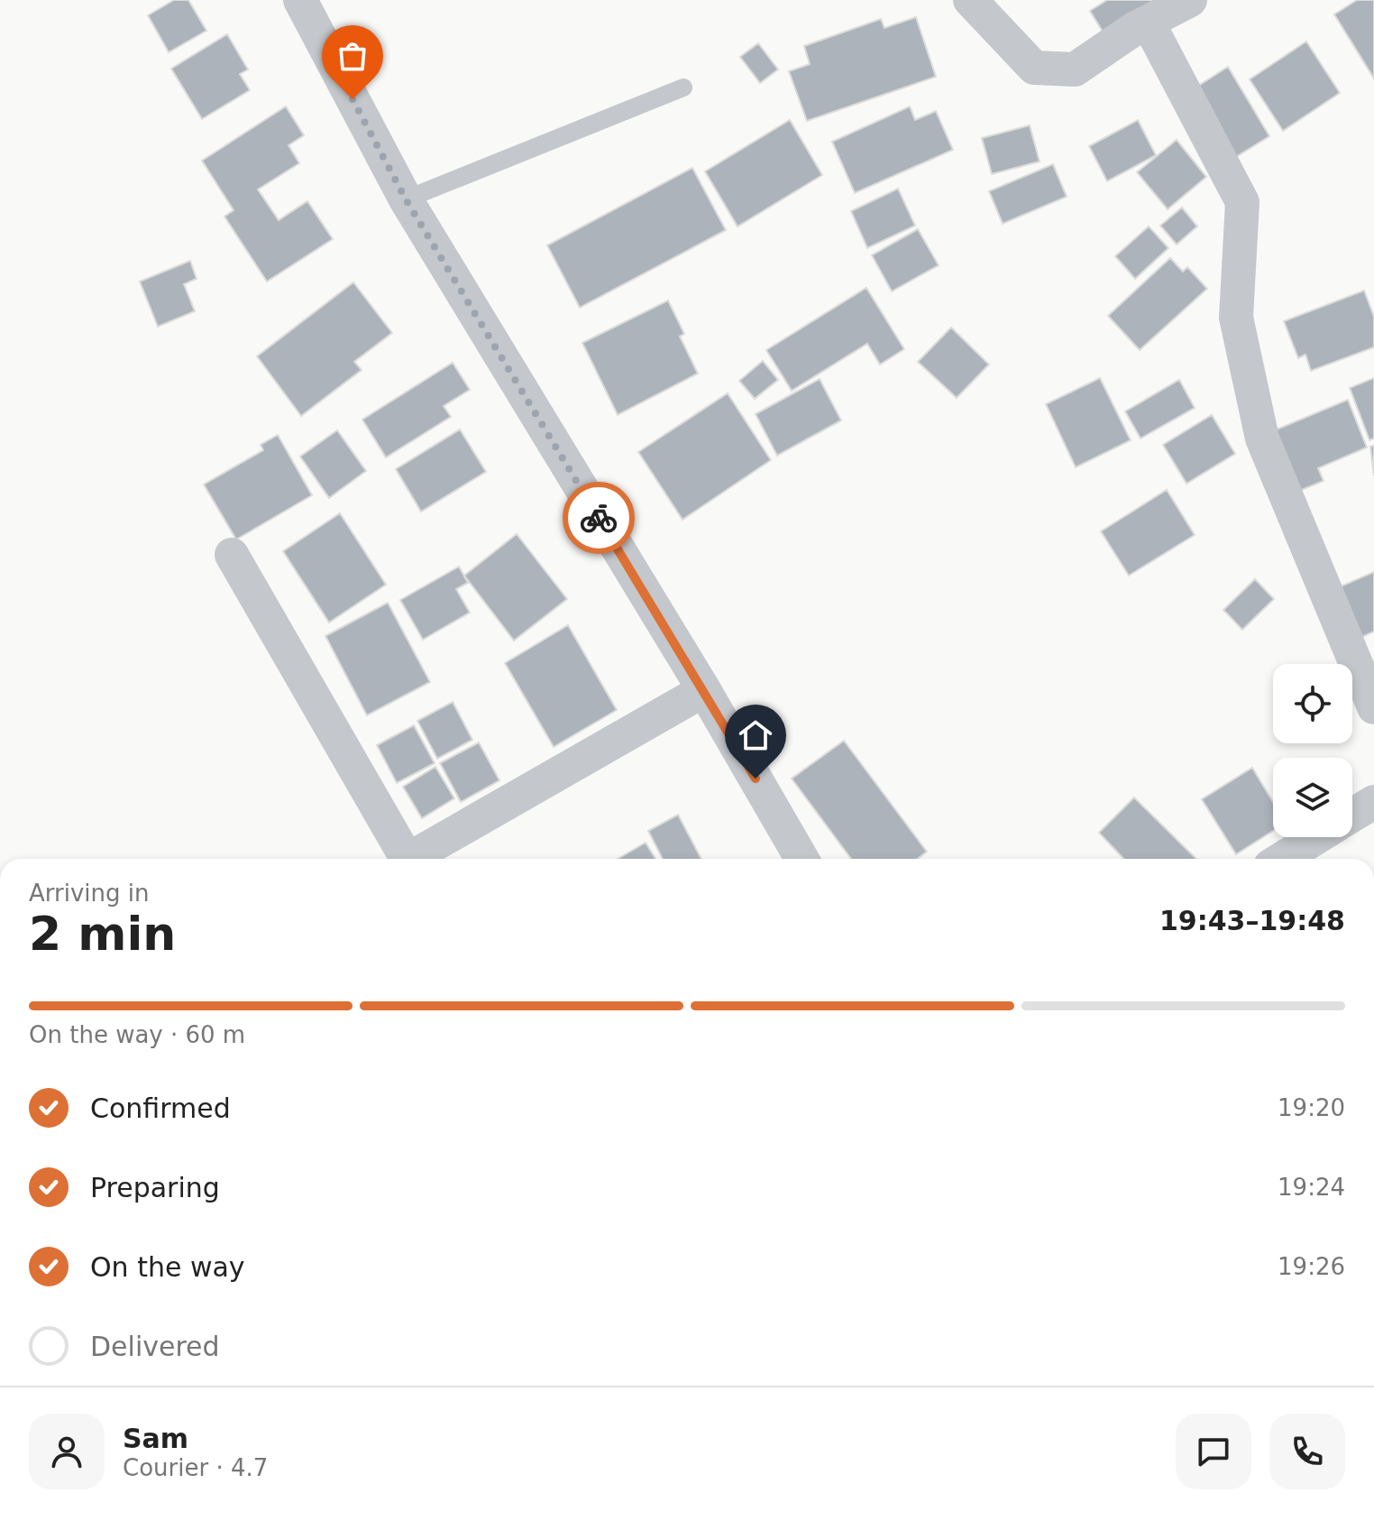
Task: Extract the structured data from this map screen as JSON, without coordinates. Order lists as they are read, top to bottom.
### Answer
{
  "page": {
    "heading": ["2 min", "Arriving in", "19:43–19:48"],
    "panel": ["Sam", "Courier · 4.7"],
    "bar": "On the way · 60 m",
    "list": [
      ["Confirmed", "19:20"],
      ["Preparing", "19:24"],
      ["On the way", "19:26"],
      "Delivered"
    ]
  }
}
